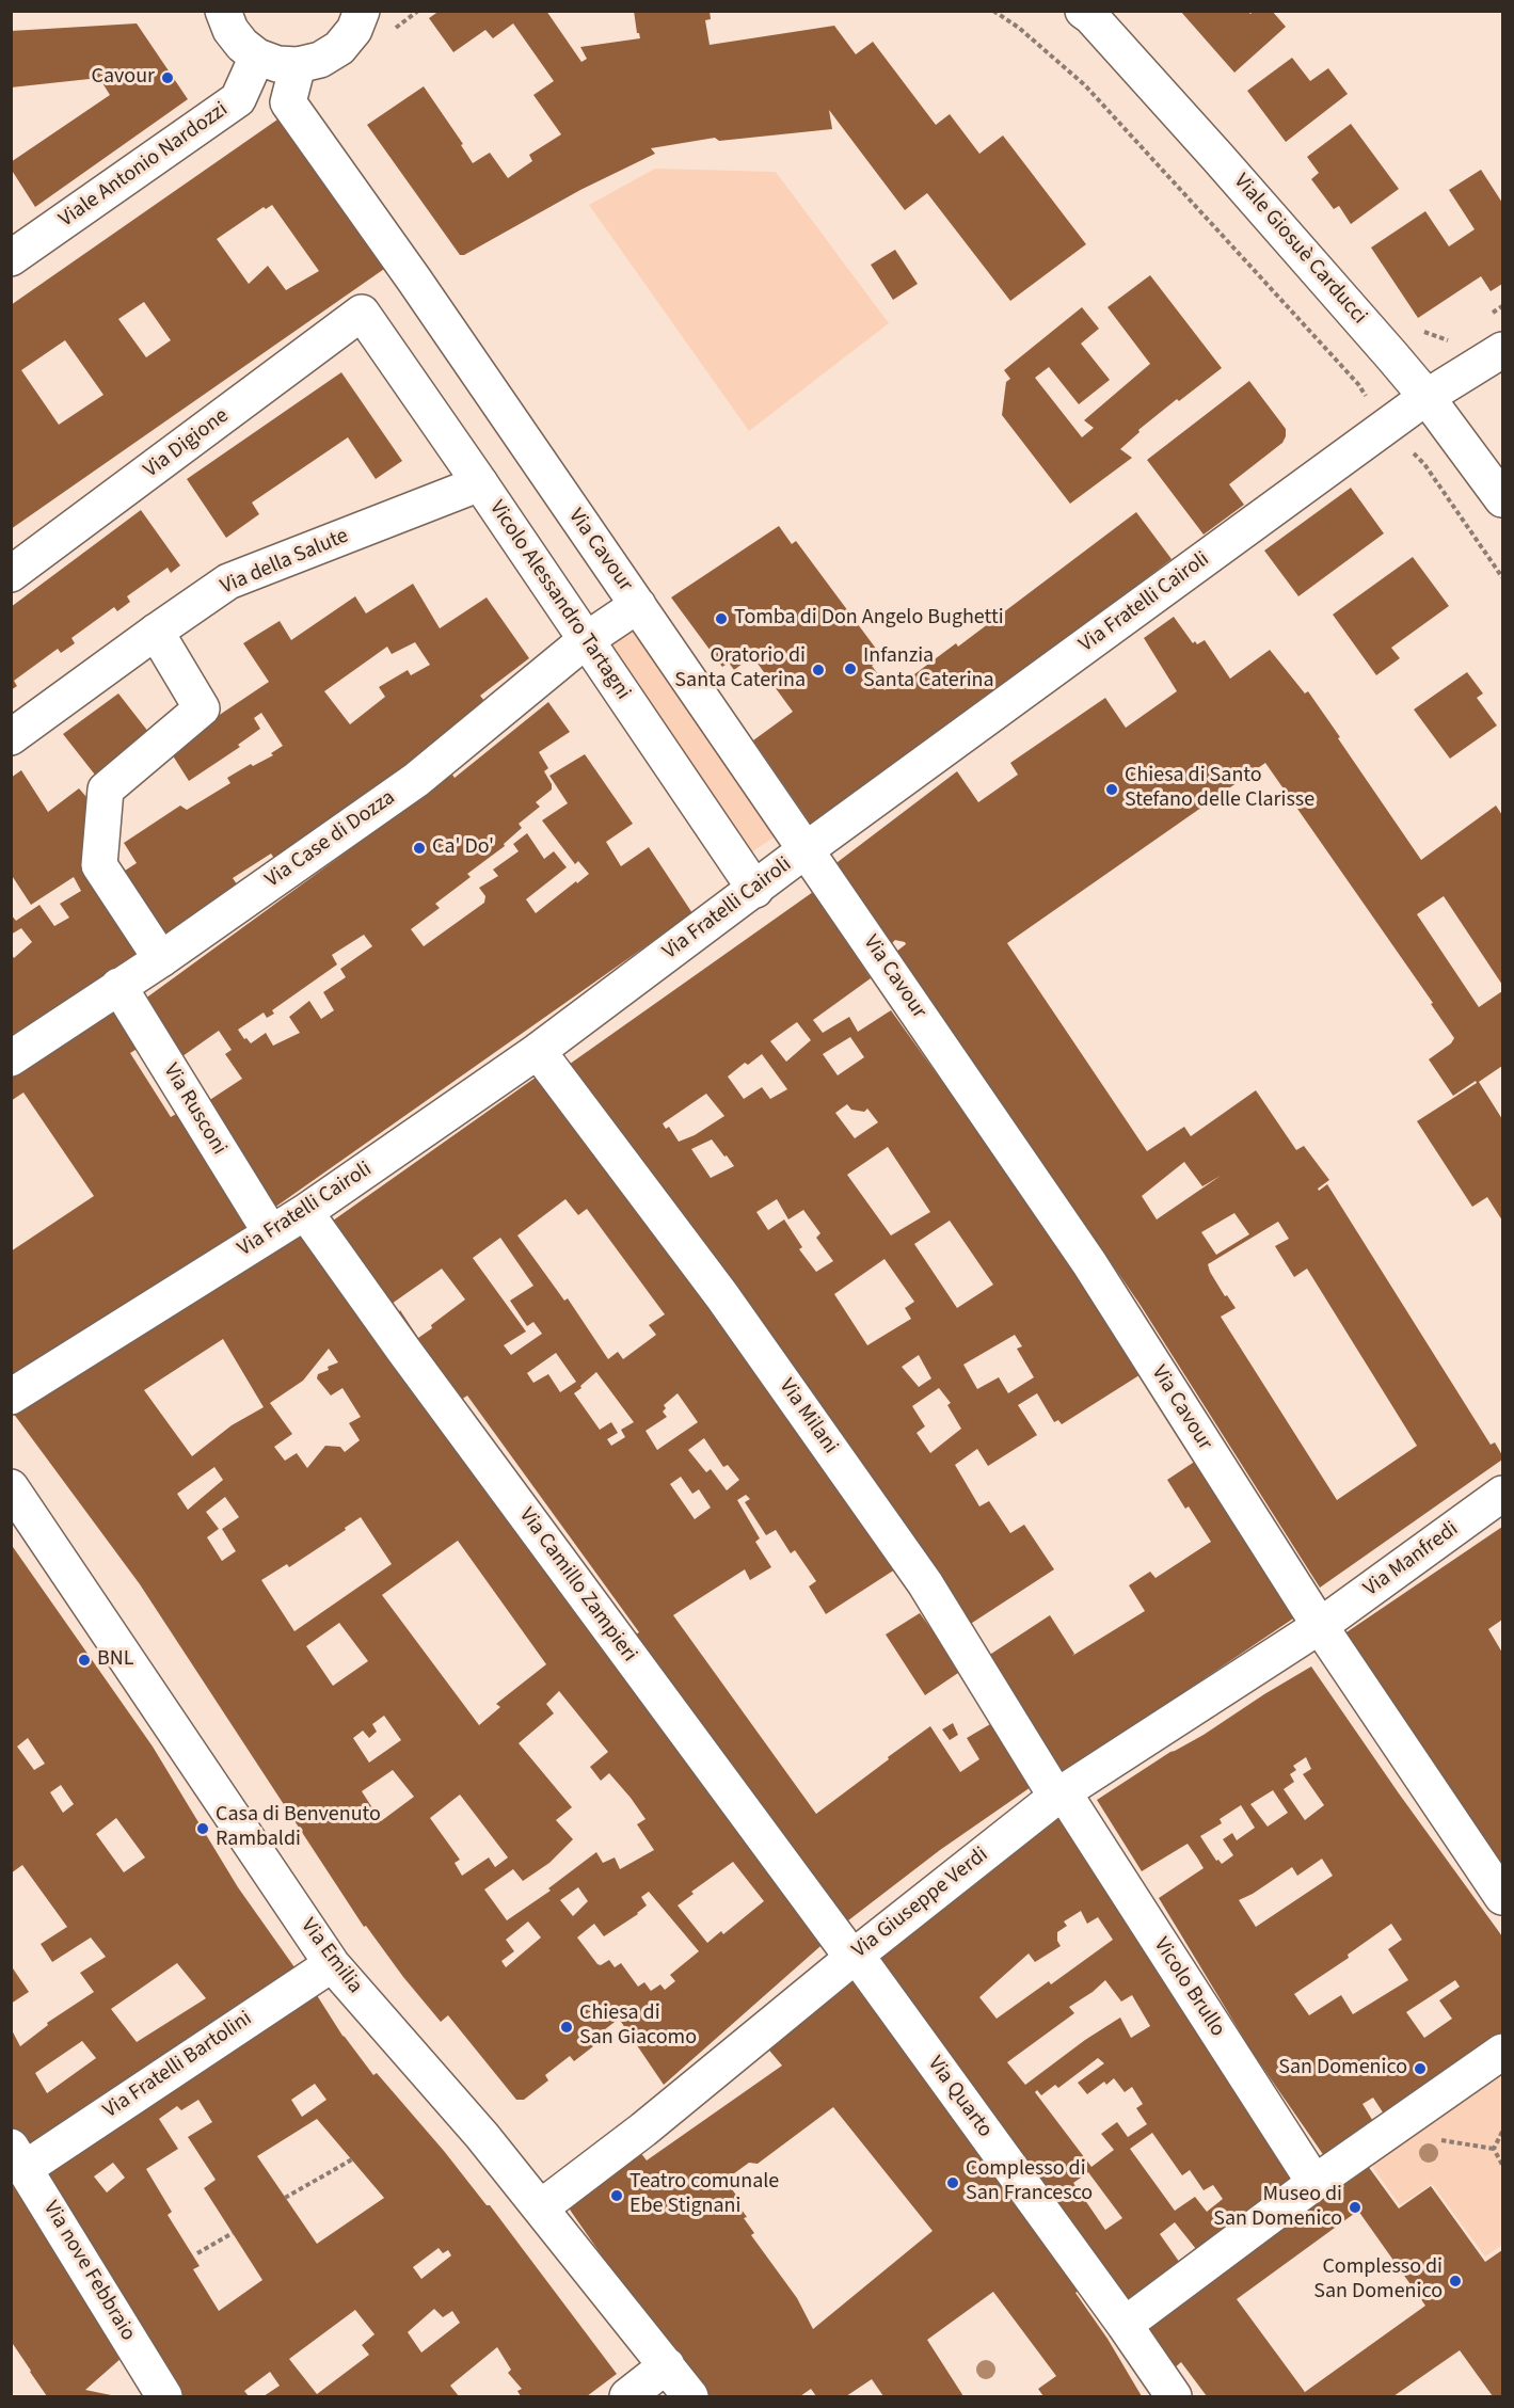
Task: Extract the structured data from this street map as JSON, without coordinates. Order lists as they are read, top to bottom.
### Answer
{
  "streets": {
    "street": [
      "Viale Antonio Nardozzi",
      "Viale Giosuè Carducci",
      "Via Digione",
      "Via Cavour",
      "Via della Salute",
      "Vicolo Alessandro Tartagni",
      "Via Fratelli Cairoli",
      "Via Case di Dozza",
      "Via Rusconi",
      "Via Milani",
      "Via Manfredi",
      "Via Camillo Zampieri",
      "Via Giuseppe Verdi",
      "Via Emilia",
      "Vicolo Brullo",
      "Via Fratelli Bartolini",
      "Via Quarto",
      "Via nove Febbraio"
    ]
  },
  "crossings": [
    ["Viale Giosuè Carducci", "Via Fratelli Cairoli"],
    ["Via Digione", "Vicolo Alessandro Tartagni"],
    ["Via Cavour", "Via Fratelli Cairoli"],
    ["Via Cavour", "Via Case di Dozza"],
    ["Via Cavour", "Via Manfredi"],
    ["Via Cavour", "Via Giuseppe Verdi"],
    ["Via della Salute", "Vicolo Alessandro Tartagni"],
    ["Vicolo Alessandro Tartagni", "Via Fratelli Cairoli"],
    ["Vicolo Alessandro Tartagni", "Via Case di Dozza"],
    ["Via Fratelli Cairoli", "Via Rusconi"],
    ["Via Fratelli Cairoli", "Via Milani"],
    ["Via Fratelli Cairoli", "Via Camillo Zampieri"],
    ["Via Case di Dozza", "Via Rusconi"],
    ["Via Milani", "Via Giuseppe Verdi"],
    ["Via Milani", "Vicolo Brullo"],
    ["Via Manfredi", "Via Giuseppe Verdi"],
    ["Via Camillo Zampieri", "Via Giuseppe Verdi"],
    ["Via Camillo Zampieri", "Via Quarto"],
    ["Via Giuseppe Verdi", "Via Emilia"],
    ["Via Giuseppe Verdi", "Vicolo Brullo"],
    ["Via Giuseppe Verdi", "Via Quarto"],
    ["Via Emilia", "Via Fratelli Bartolini"],
    ["Via Fratelli Bartolini", "Via nove Febbraio"]
  ],
  "places": [
    "Cavour",
    "Tomba di Don Angelo Bughetti",
    "Infanzia Santa Caterina",
    "Oratorio di Santa Caterina",
    "Chiesa di Santo Stefano delle Clarisse",
    "Ca' Do'",
    "BNL",
    "Casa di Benvenuto Rambaldi",
    "Chiesa di San Giacomo",
    "San Domenico",
    "Complesso di San Francesco",
    "Teatro comunale Ebe Stignani",
    "Museo di San Domenico",
    "Complesso di San Domenico"
  ]
}
